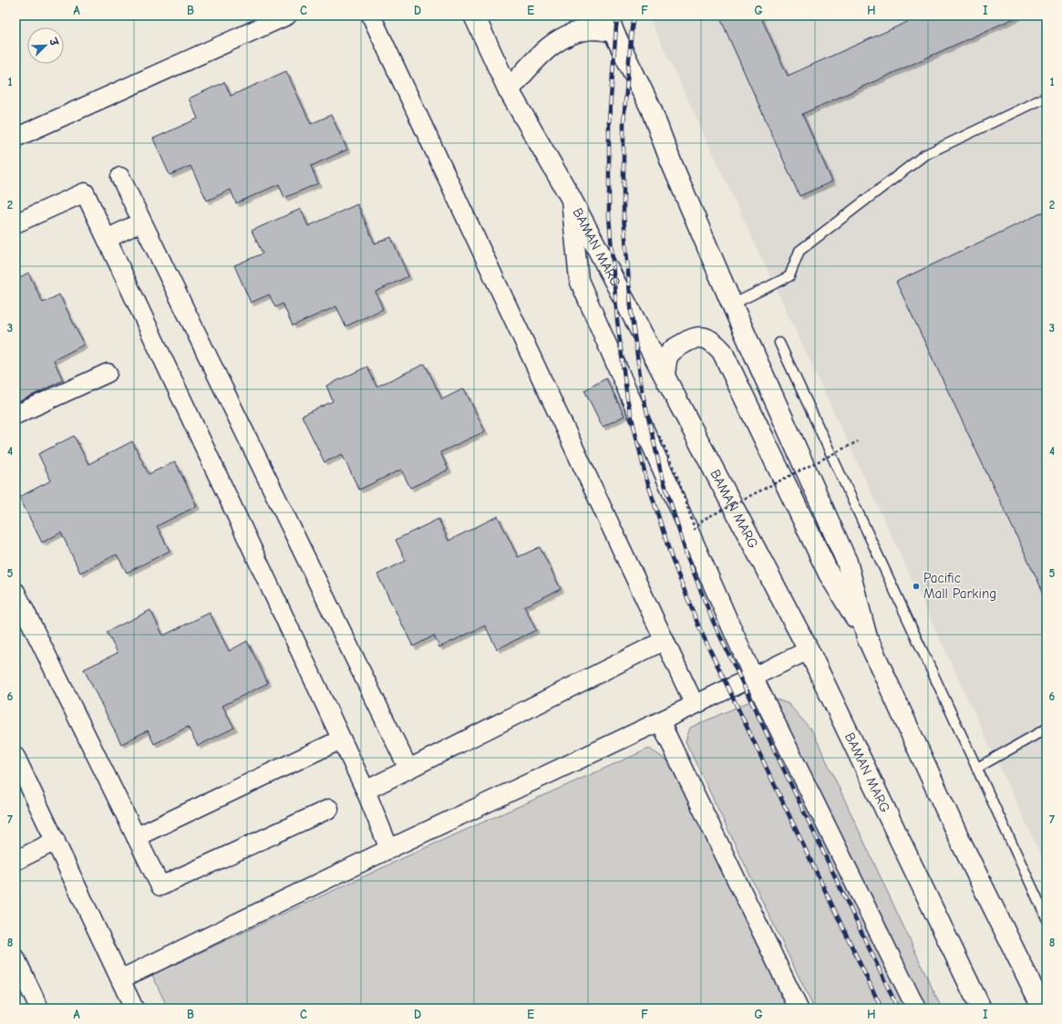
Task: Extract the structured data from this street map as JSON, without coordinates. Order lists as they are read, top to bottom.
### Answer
{
  "streets": {
    "main road": ["BAMAN MARG"]
  },
  "places": ["Pacific Mall Parking"],
  "north": "top right",
  "grid": {
    "columns": [
      "A",
      "B",
      "C",
      "D",
      "E",
      "F",
      "G",
      "H",
      "I"
    ],
    "rows": [
      "1",
      "2",
      "3",
      "4",
      "5",
      "6",
      "7",
      "8"
    ]
  }
}
